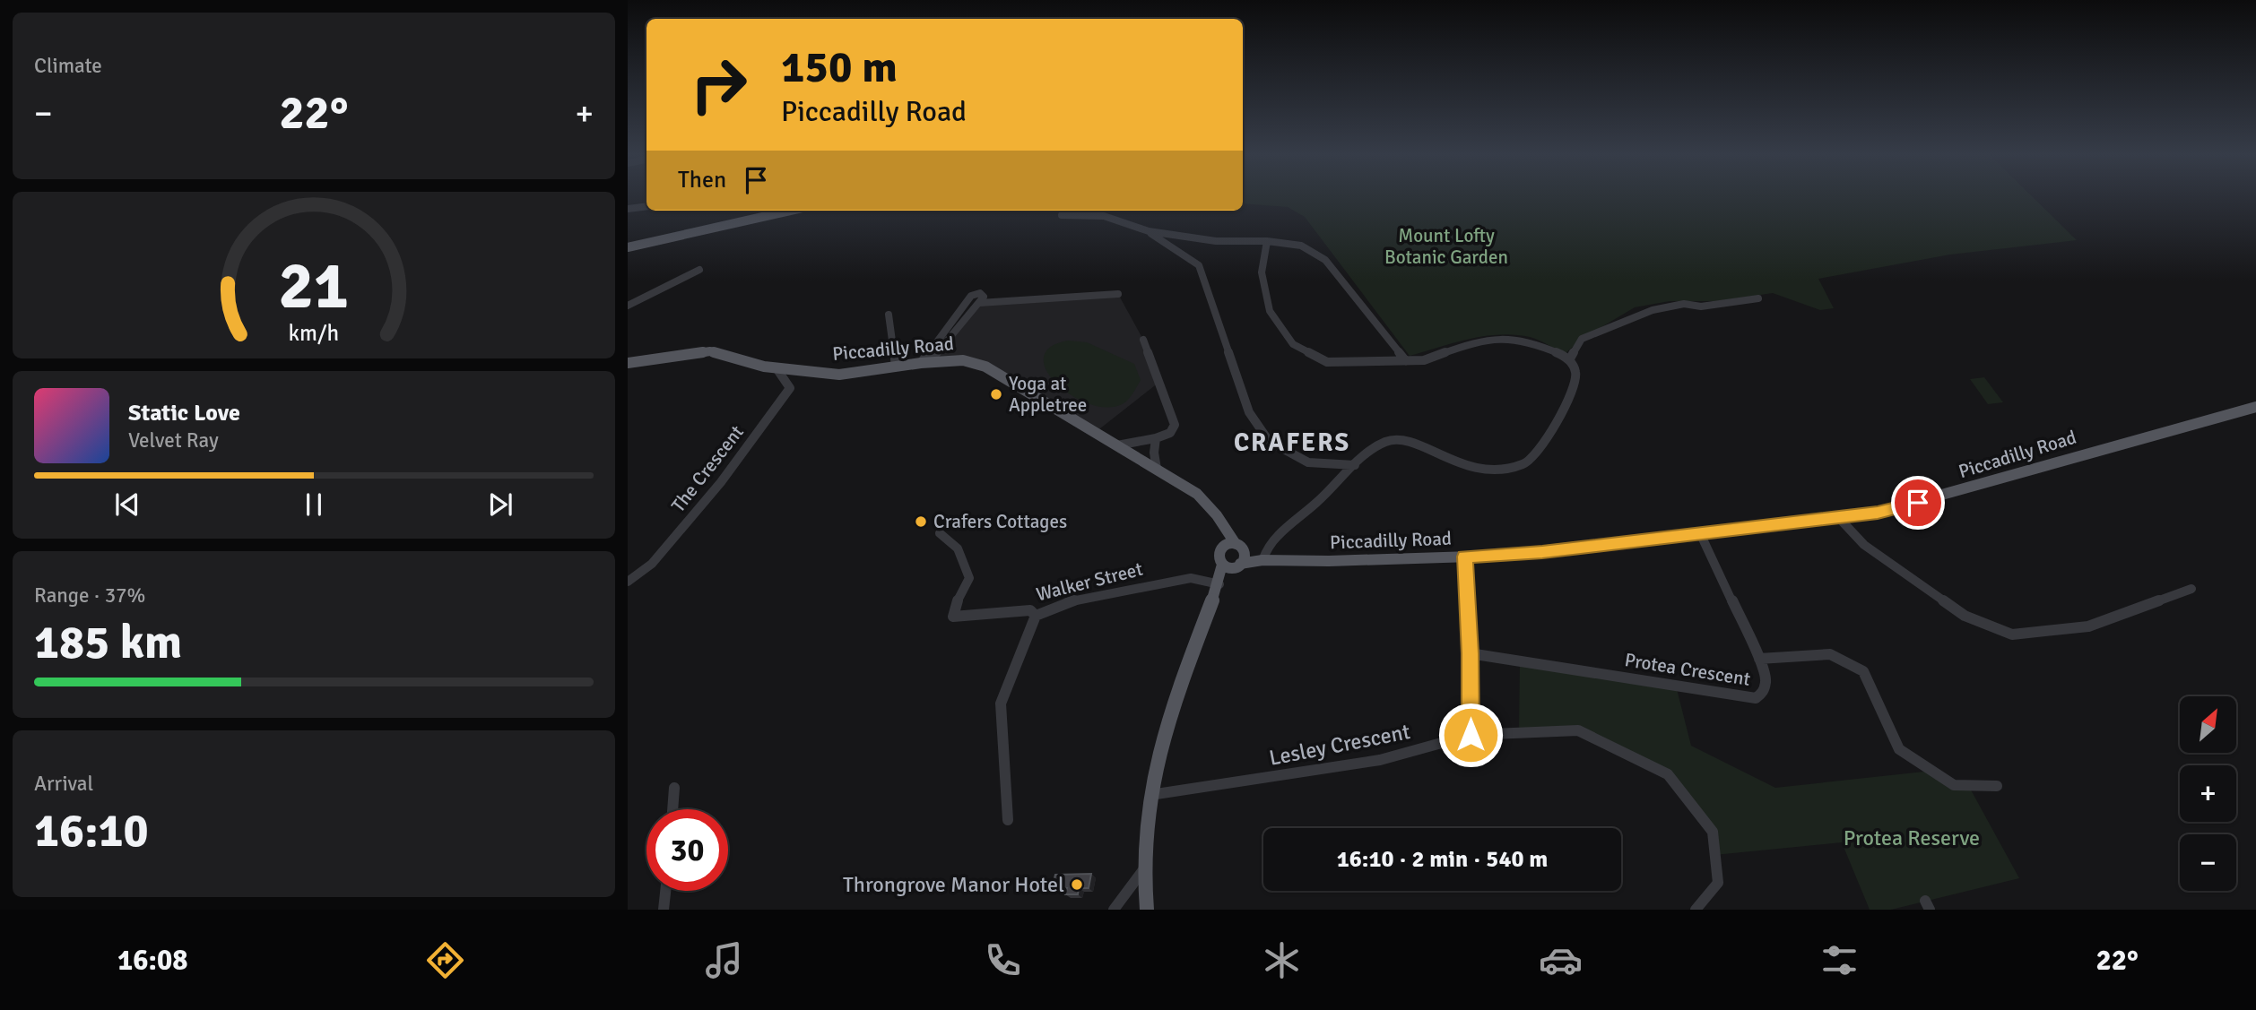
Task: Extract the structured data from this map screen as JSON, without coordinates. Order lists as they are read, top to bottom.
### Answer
{
  "streets": {
    "main road": ["Piccadilly Road"],
    "street": [
      "The Crescent",
      "Walker Street",
      "Protea Crescent",
      "Lesley Crescent"
    ]
  },
  "crossings": [
    ["Piccadilly Road", "The Crescent"],
    ["Piccadilly Road", "Protea Crescent"]
  ],
  "districts": ["CRAFERS"],
  "parks": ["Mount Lofty Botanic Garden", "Protea Reserve"],
  "places": ["Yoga at Appletree", "Crafers Cottages", "Throngrove Manor Hotel"],
  "north": "top right",
  "page": {
    "tile": [
      "Climate",
      ["Range · 37%", "185 km"],
      ["Arrival", "16:10"]
    ],
    "turn": ["150 m", "Piccadilly Road"],
    "heat": ["−", "22°", "+"],
    "then": "Then",
    "song": ["Static Love", "Velvet Ray"],
    "map_buttons": ["+", "−"],
    "limit": "30",
    "trip": "16:10 · 2 min · 540 m",
    "tabs": ["16:08", "22°"],
    "gauge": ["21", "km/h"]
  }
}
